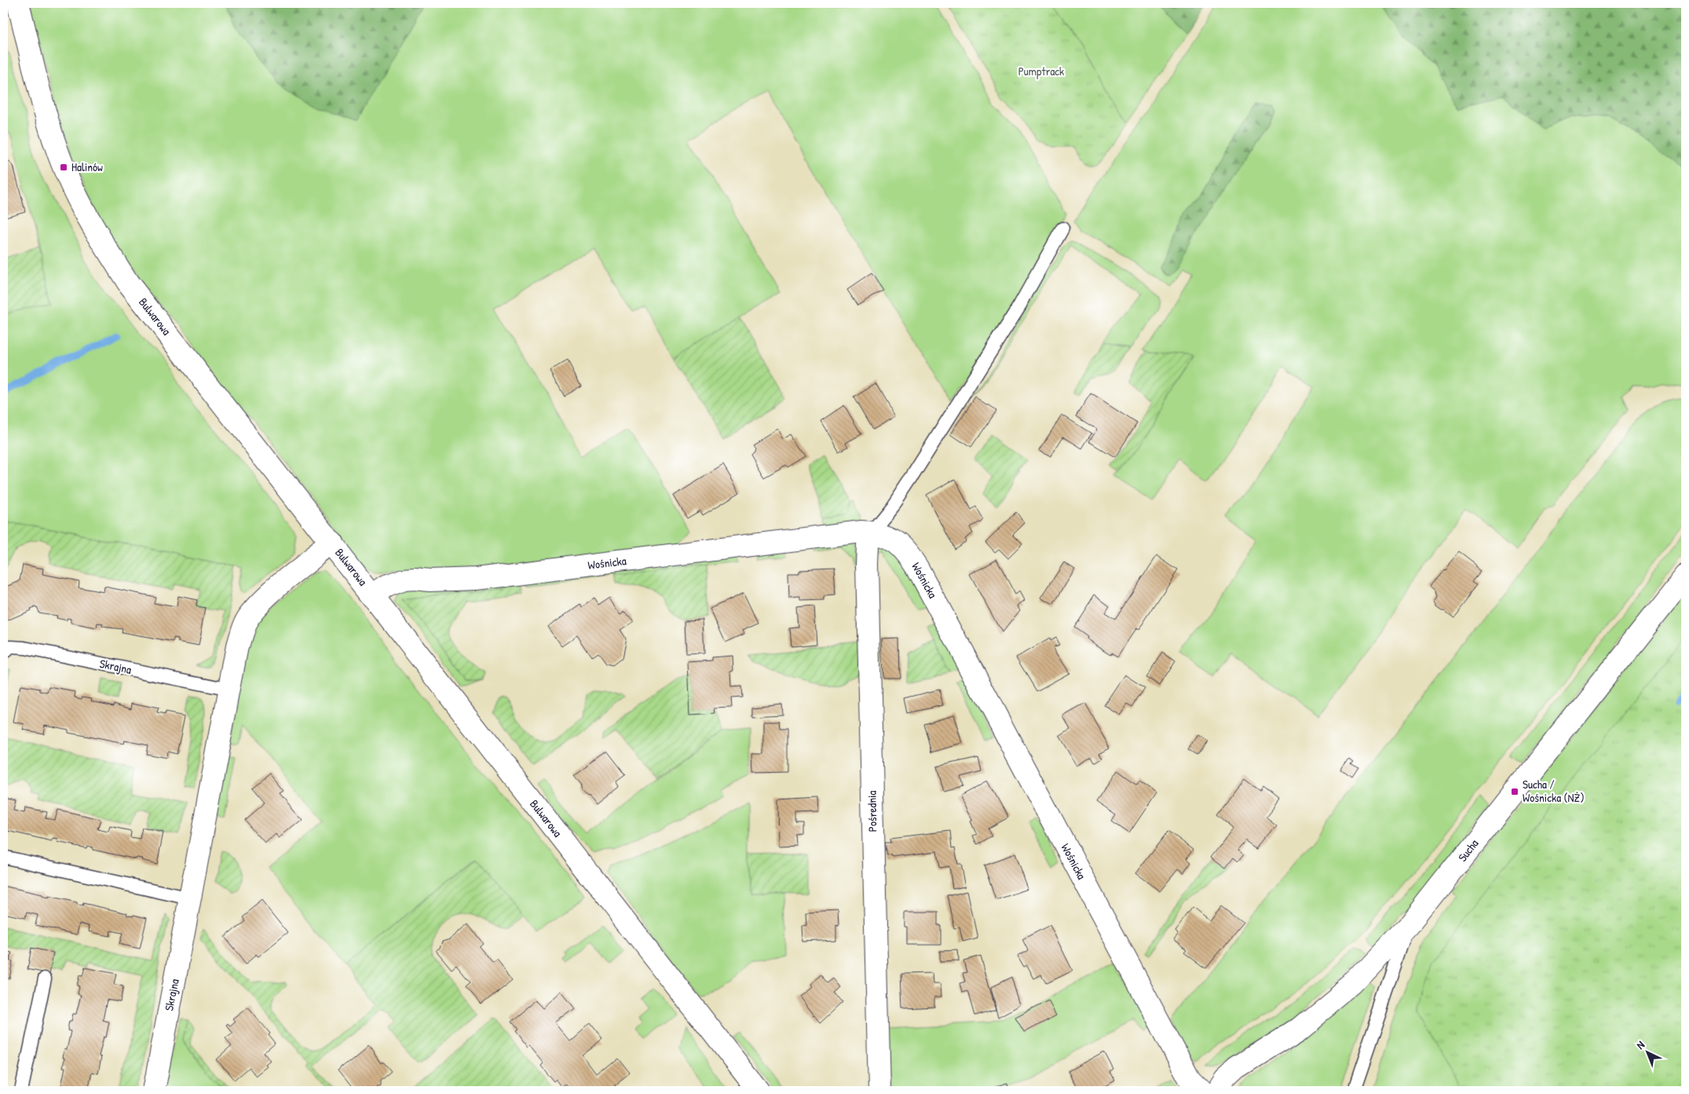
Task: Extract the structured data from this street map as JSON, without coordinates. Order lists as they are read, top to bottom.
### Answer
{
  "streets": {
    "street": [
      "Bulwarowa",
      "Wośnicka",
      "Skrajna",
      "Pośrednia",
      "Sucha"
    ]
  },
  "crossings": [
    ["Bulwarowa", "Wośnicka"],
    ["Bulwarowa", "Skrajna"],
    ["Wośnicka", "Pośrednia"]
  ],
  "parks": ["Pumptrack"],
  "places": {
    "transit": ["Halinów", "Sucha / Wośnicka (NŻ)"]
  },
  "north": "top left"
}
